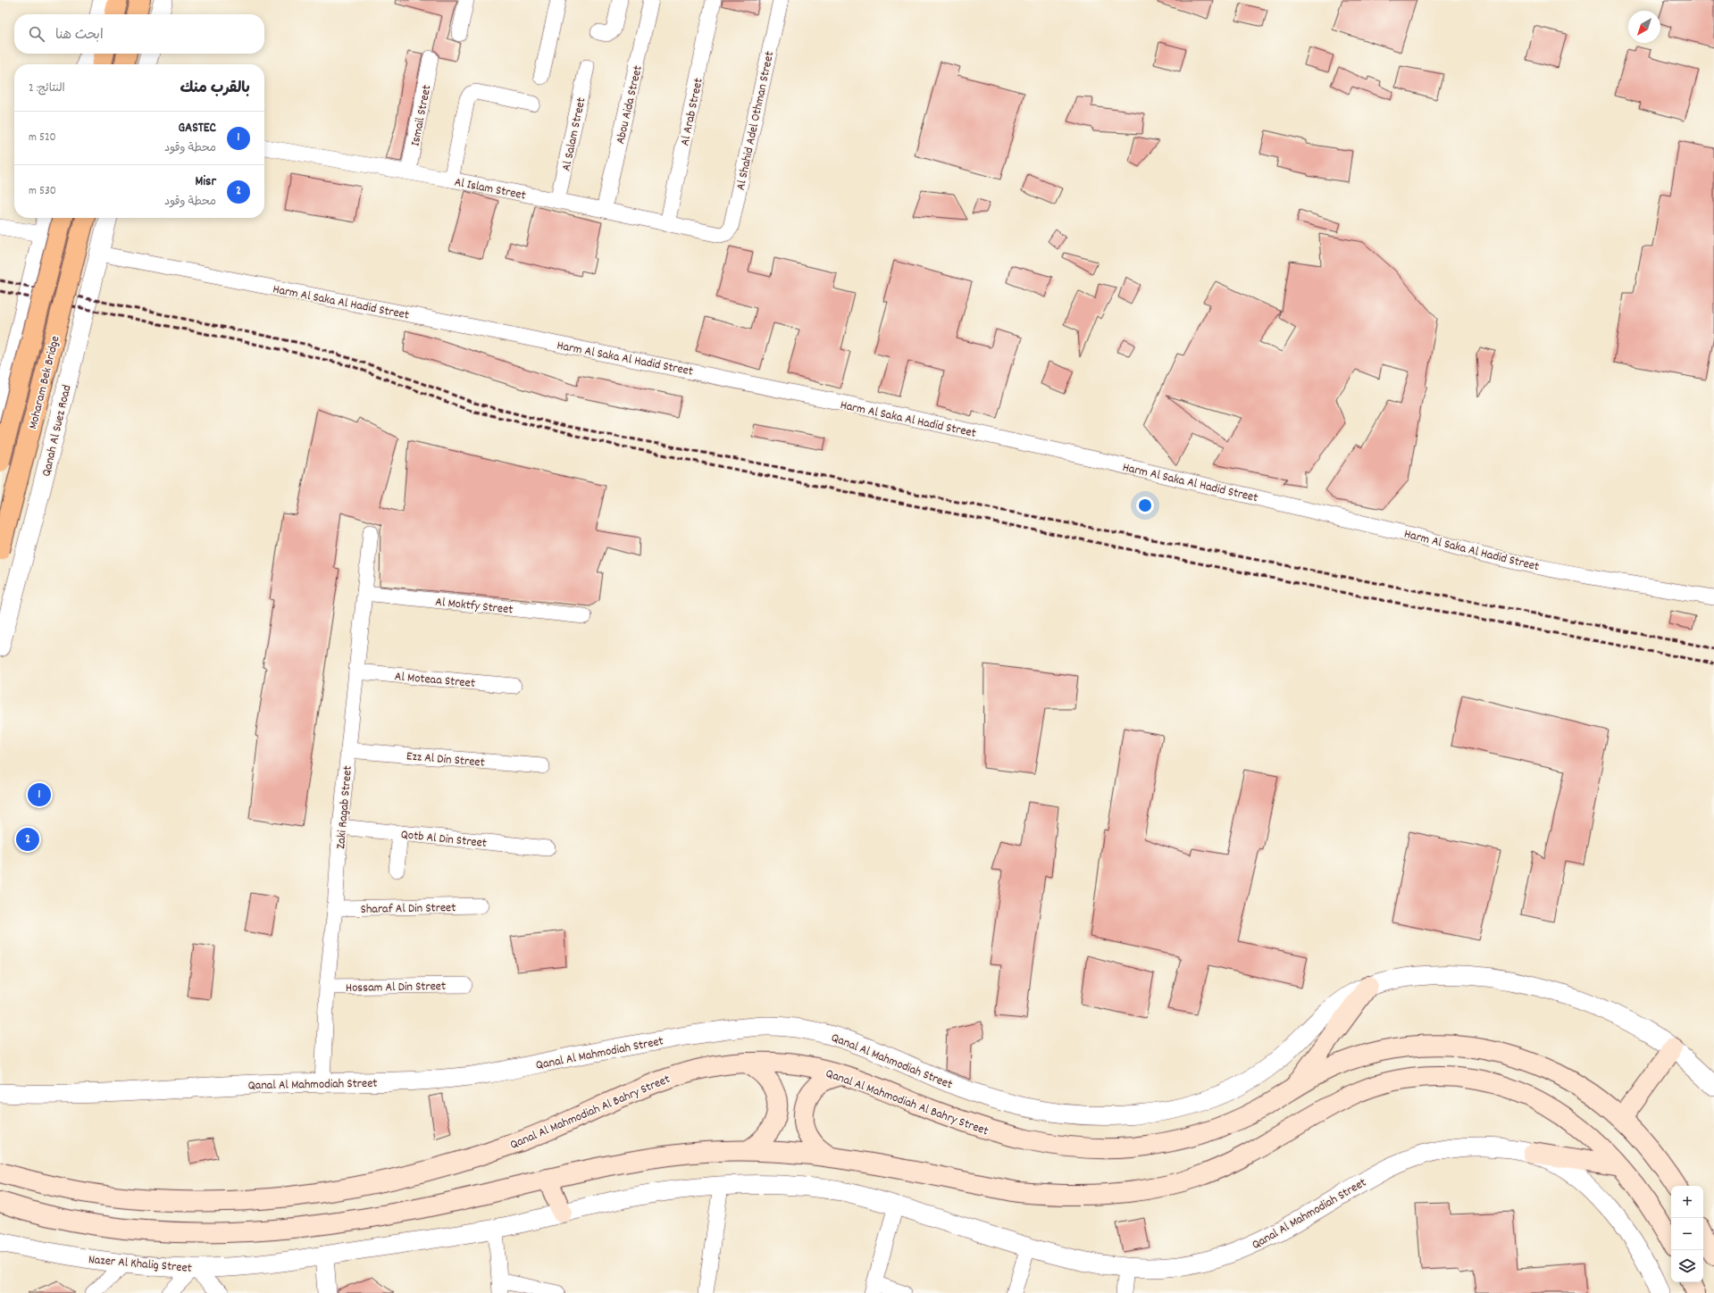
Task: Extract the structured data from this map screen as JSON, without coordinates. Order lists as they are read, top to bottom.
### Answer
{
  "streets": {
    "highway": ["Moharam Bek Bridge"],
    "main road": ["Qanal Al Mahmodiah Al Bahry Street"],
    "street": [
      "Abou Aida Street",
      "Al Arab Street",
      "Ismail Street",
      "Al Shahid Adel Othman Street",
      "Al Salam Street",
      "Al Islam Street",
      "Harm Al Saka Al Hadid Street",
      "Qanah Al Suez Road",
      "Al Moktfy Street",
      "Al Moteaa Street",
      "Ezz Al Din Street",
      "Zaki Ragab Street",
      "Qotb Al Din Street",
      "Sharaf Al Din Street",
      "Hossam Al Din Street",
      "Qanal Al Mahmodiah Street",
      "Nazer Al Khalig Street"
    ]
  },
  "crossings": [
    ["Abou Aida Street", "Al Islam Street"],
    ["Al Arab Street", "Al Islam Street"],
    ["Ismail Street", "Al Islam Street"],
    ["Al Shahid Adel Othman Street", "Al Islam Street"],
    ["Al Salam Street", "Al Islam Street"],
    ["Harm Al Saka Al Hadid Street", "Qanah Al Suez Road"],
    ["Al Moktfy Street", "Zaki Ragab Street"],
    ["Al Moteaa Street", "Zaki Ragab Street"],
    ["Ezz Al Din Street", "Zaki Ragab Street"],
    ["Zaki Ragab Street", "Qotb Al Din Street"],
    ["Zaki Ragab Street", "Sharaf Al Din Street"],
    ["Zaki Ragab Street", "Hossam Al Din Street"],
    ["Zaki Ragab Street", "Qanal Al Mahmodiah Street"],
    ["Qanal Al Mahmodiah Street", "Nazer Al Khalig Street"]
  ],
  "north": "bottom left",
  "page": {
    "search": "ابحث هنا",
    "heading": ["بالقرب منك", "النتائج: 2"],
    "list": [
      {
        "mark": "1",
        "name": "GASTEC",
        "note": "محطة وقود",
        "value": "520 m"
      },
      {
        "mark": "2",
        "name": "Misr",
        "note": "محطة وقود",
        "value": "530 m"
      }
    ],
    "pins": ["1", "2"],
    "map_buttons": ["+", "−"]
  }
}
